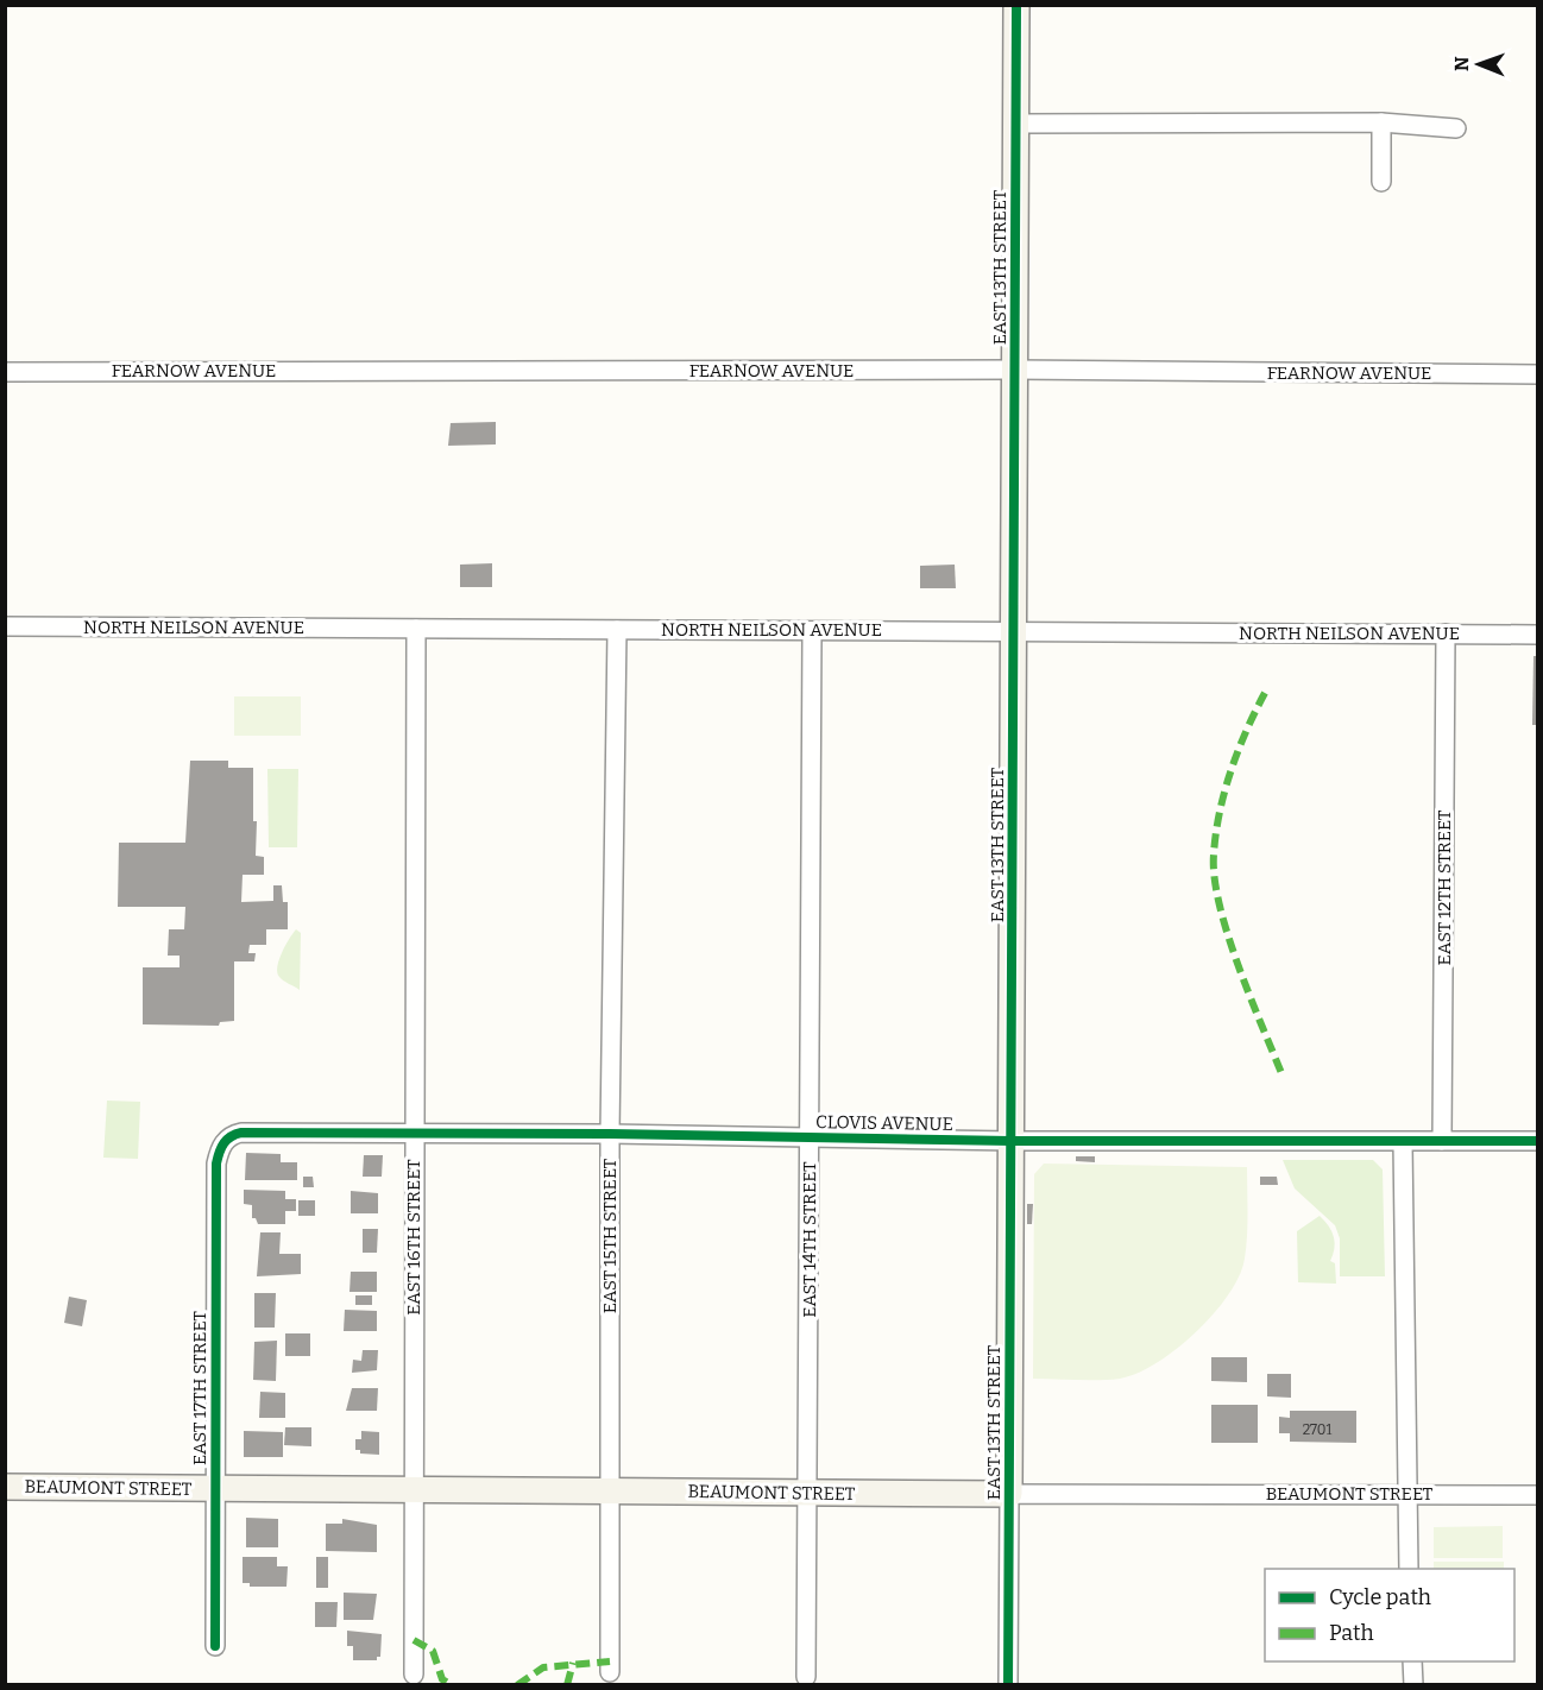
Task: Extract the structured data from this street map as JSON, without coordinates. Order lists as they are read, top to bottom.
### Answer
{
  "streets": {
    "street": [
      "EAST 13TH STREET",
      "FEARNOW AVENUE",
      "NORTH NEILSON AVENUE",
      "EAST 12TH STREET",
      "CLOVIS AVENUE",
      "EAST 15TH STREET",
      "EAST 16TH STREET",
      "EAST 14TH STREET",
      "EAST 17TH STREET",
      "BEAUMONT STREET"
    ]
  },
  "crossings": [
    ["EAST 13TH STREET", "FEARNOW AVENUE"],
    ["EAST 13TH STREET", "NORTH NEILSON AVENUE"],
    ["EAST 13TH STREET", "CLOVIS AVENUE"],
    ["EAST 13TH STREET", "BEAUMONT STREET"],
    ["NORTH NEILSON AVENUE", "EAST 12TH STREET"],
    ["NORTH NEILSON AVENUE", "EAST 15TH STREET"],
    ["NORTH NEILSON AVENUE", "EAST 16TH STREET"],
    ["NORTH NEILSON AVENUE", "EAST 14TH STREET"],
    ["EAST 12TH STREET", "CLOVIS AVENUE"],
    ["CLOVIS AVENUE", "EAST 15TH STREET"],
    ["CLOVIS AVENUE", "EAST 16TH STREET"],
    ["CLOVIS AVENUE", "EAST 14TH STREET"],
    ["CLOVIS AVENUE", "EAST 17TH STREET"],
    ["EAST 15TH STREET", "BEAUMONT STREET"],
    ["EAST 16TH STREET", "BEAUMONT STREET"],
    ["EAST 14TH STREET", "BEAUMONT STREET"],
    ["EAST 17TH STREET", "BEAUMONT STREET"]
  ],
  "house_numbers": ["2701"],
  "legend": ["Cycle path", "Path"],
  "north": "left"
}
